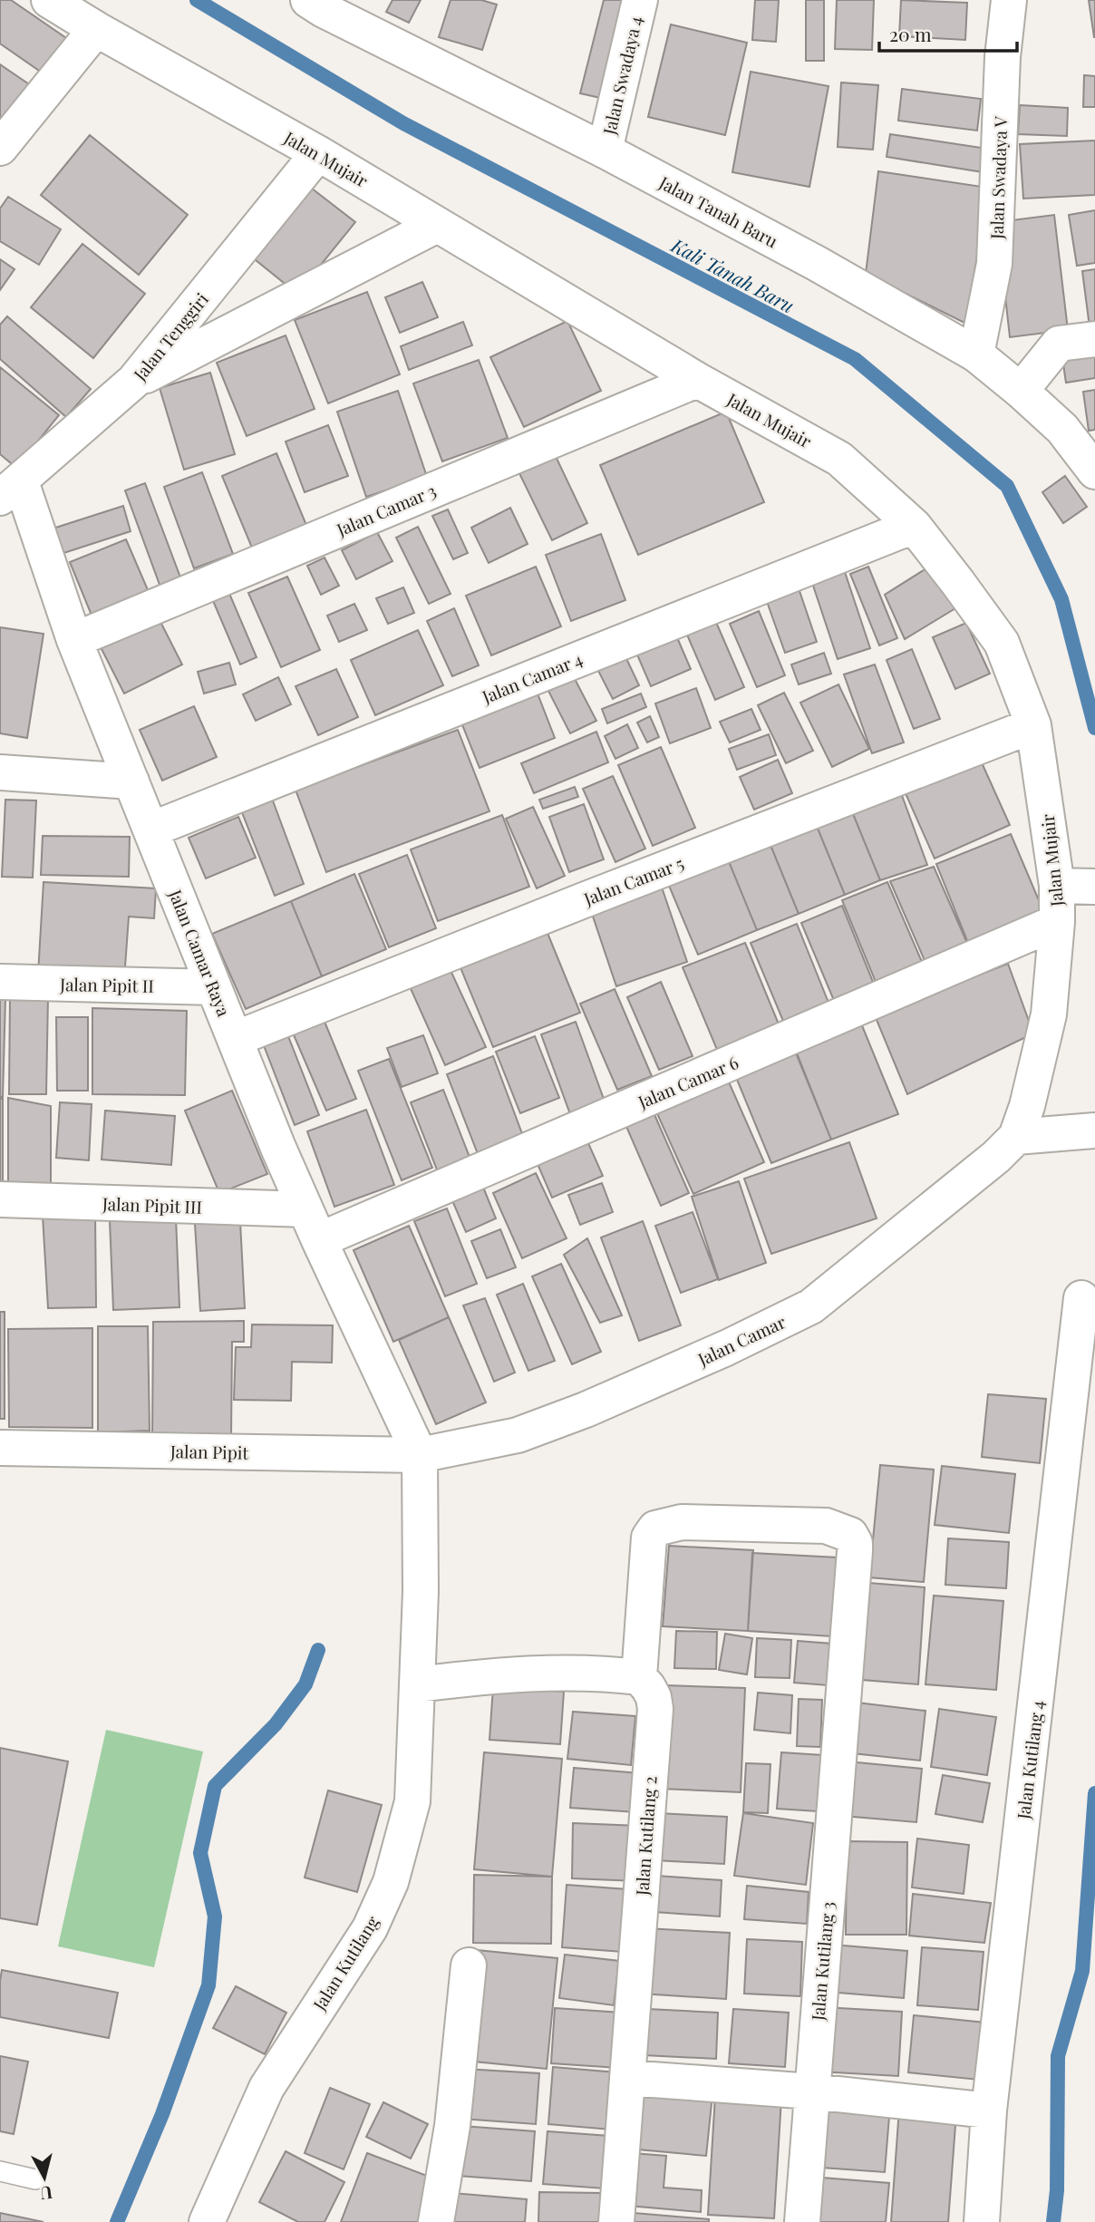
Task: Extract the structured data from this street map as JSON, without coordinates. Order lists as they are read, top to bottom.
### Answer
{
  "streets": {
    "street": [
      "Jalan Swadaya 4",
      "Jalan Mujair",
      "Jalan Swadaya V",
      "Jalan Tanah Baru",
      "Jalan Tenggiri",
      "Jalan Camar 3",
      "Jalan Camar 4",
      "Jalan Camar 5",
      "Jalan Camar Raya",
      "Jalan Pipit II",
      "Jalan Camar 6",
      "Jalan Pipit III",
      "Jalan Camar",
      "Jalan Pipit",
      "Jalan Kutilang 4",
      "Jalan Kutilang 2",
      "Jalan Kutilang 3",
      "Jalan Kutilang"
    ]
  },
  "crossings": [
    ["Jalan Swadaya 4", "Jalan Tanah Baru"],
    ["Jalan Mujair", "Jalan Tenggiri"],
    ["Jalan Mujair", "Jalan Camar 3"],
    ["Jalan Mujair", "Jalan Camar 4"],
    ["Jalan Mujair", "Jalan Camar 5"],
    ["Jalan Mujair", "Jalan Camar 6"],
    ["Jalan Mujair", "Jalan Camar"],
    ["Jalan Swadaya V", "Jalan Tanah Baru"],
    ["Jalan Tenggiri", "Jalan Camar Raya"],
    ["Jalan Camar 3", "Jalan Camar Raya"],
    ["Jalan Camar 4", "Jalan Camar Raya"],
    ["Jalan Camar 5", "Jalan Camar Raya"],
    ["Jalan Camar Raya", "Jalan Pipit II"],
    ["Jalan Camar Raya", "Jalan Camar 6"],
    ["Jalan Camar Raya", "Jalan Pipit III"],
    ["Jalan Camar Raya", "Jalan Camar"],
    ["Jalan Camar Raya", "Jalan Pipit"],
    ["Jalan Camar Raya", "Jalan Kutilang"],
    ["Jalan Camar 6", "Jalan Pipit III"],
    ["Jalan Camar", "Jalan Pipit"],
    ["Jalan Camar", "Jalan Kutilang"],
    ["Jalan Pipit", "Jalan Kutilang"],
    ["Jalan Kutilang 2", "Jalan Kutilang 3"]
  ],
  "water": ["Kali Tanah Baru"],
  "scale_bar": "20 m",
  "north": "bottom"
}
